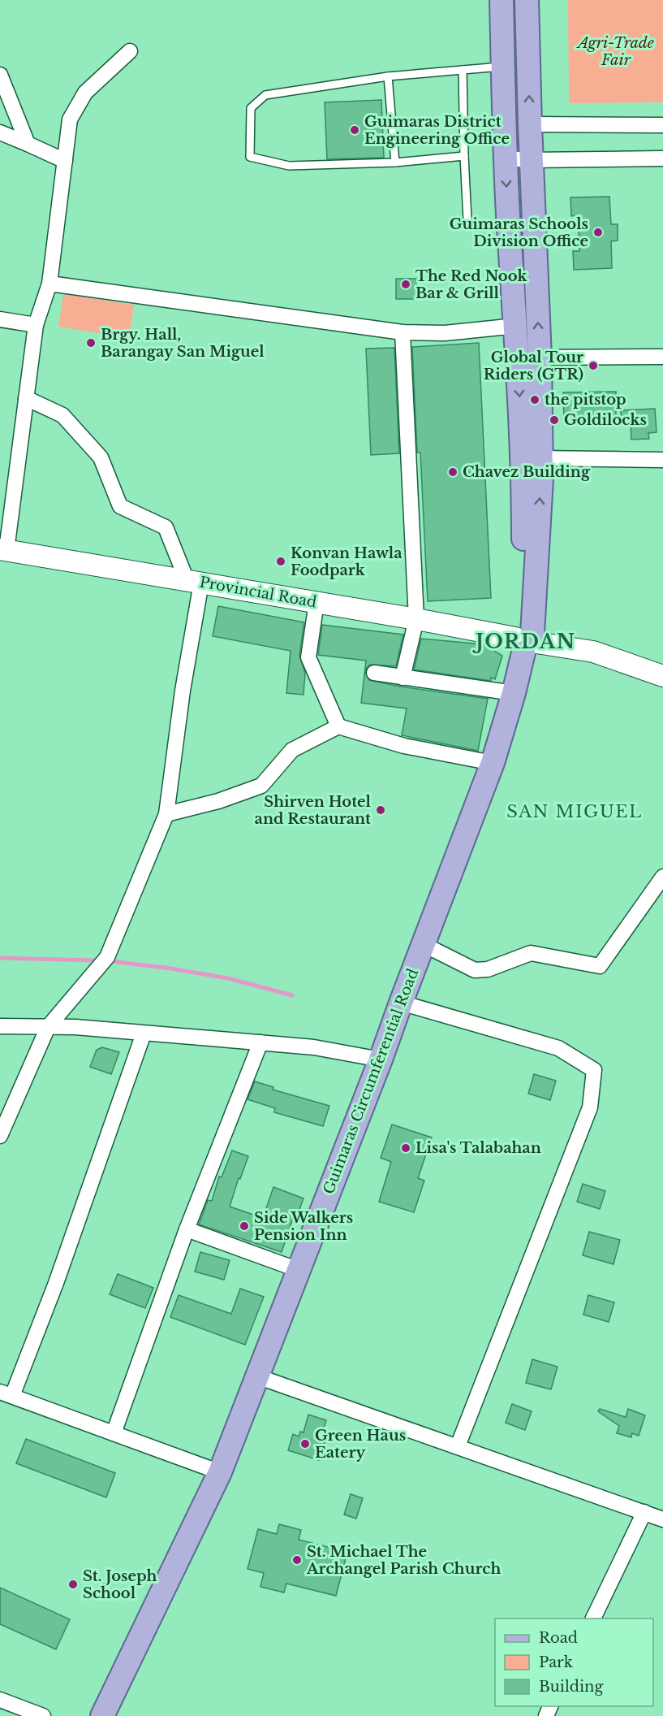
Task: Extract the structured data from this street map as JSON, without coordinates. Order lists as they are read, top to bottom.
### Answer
{
  "streets": {
    "main road": ["Guimaras Circumferential Road"],
    "street": ["Provincial Road"]
  },
  "crossings": [
    ["Provincial Road", "Guimaras Circumferential Road"]
  ],
  "districts": ["JORDAN", "SAN MIGUEL"],
  "parks": ["Agri-Trade Fair"],
  "places": [
    "Guimaras District Engineering Office",
    "Guimaras Schools Division Office",
    "The Red Nook Bar & Grill",
    "Brgy. Hall, Barangay San Miguel",
    "Global Tour Riders (GTR)",
    "the pitstop",
    "Goldilocks",
    "Chavez Building",
    "Konvan Hawla Foodpark",
    "Shirven Hotel and Restaurant",
    "Lisa's Talabahan",
    "Side Walkers Pension Inn",
    "Green Haus Eatery",
    "St. Michael The Archangel Parish Church",
    "St. Joseph School"
  ],
  "legend": ["Road", "Park", "Building"]
}
